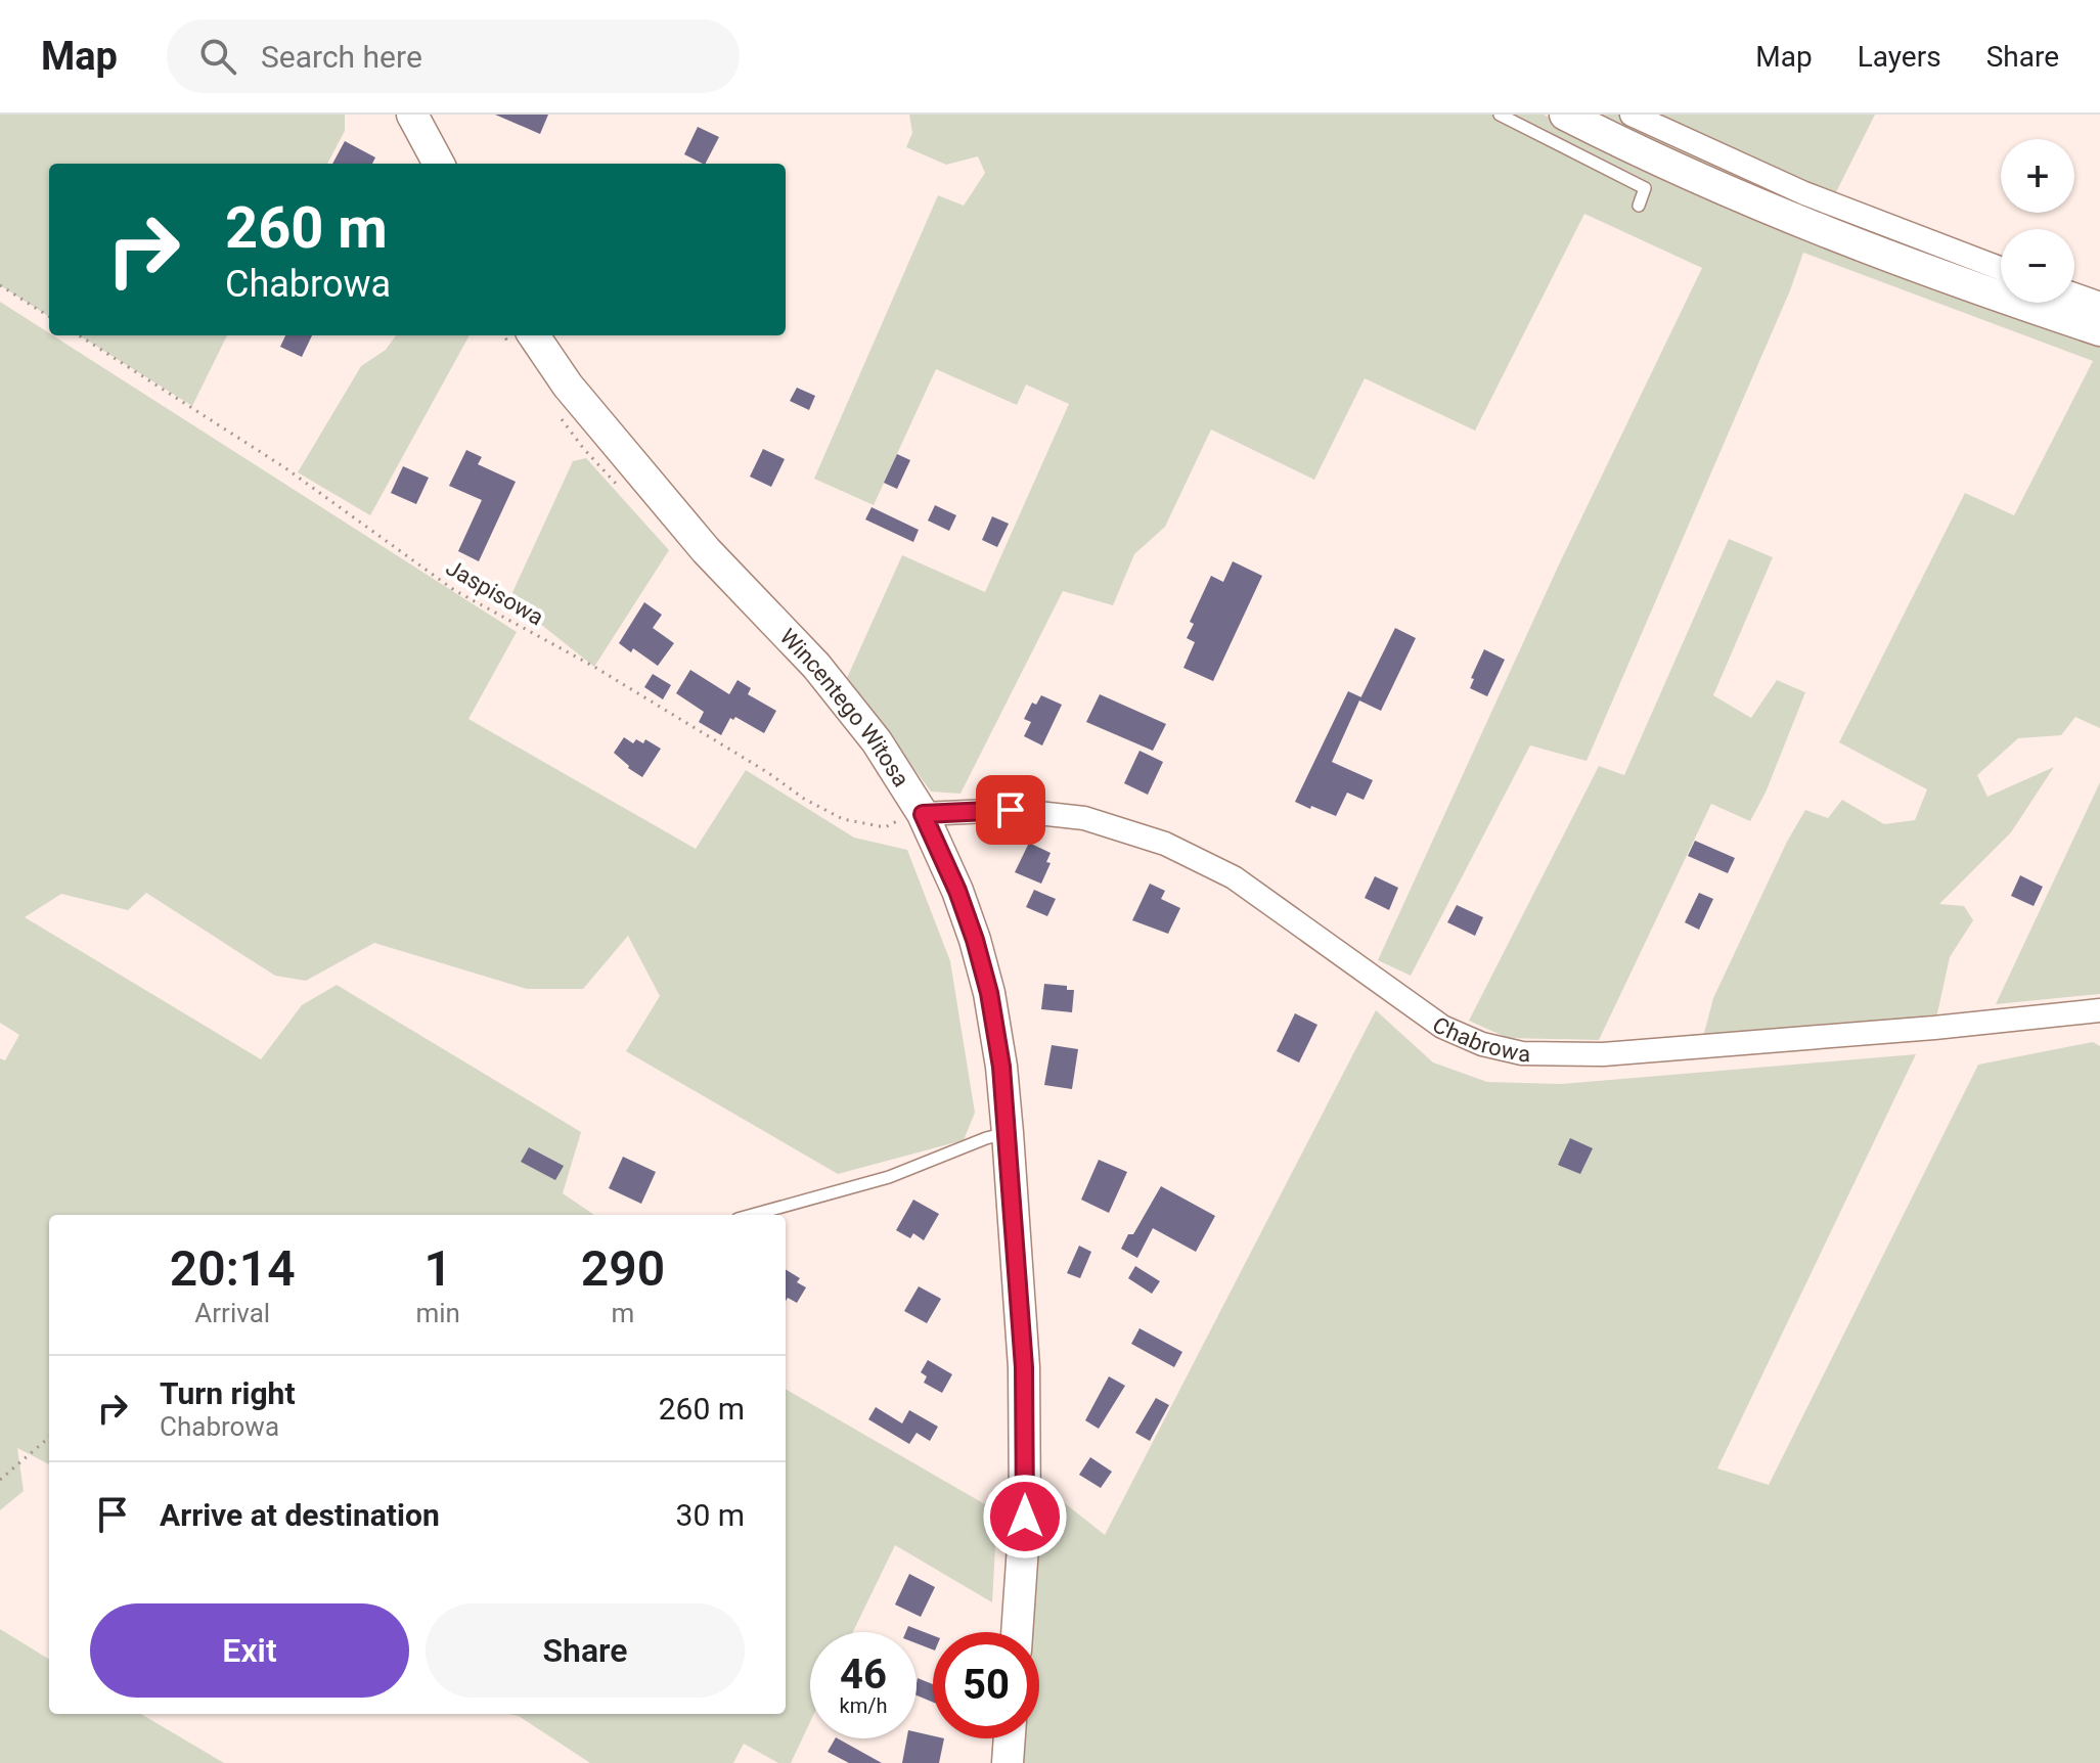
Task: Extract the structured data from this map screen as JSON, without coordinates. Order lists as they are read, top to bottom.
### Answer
{
  "streets": {
    "main road": ["Wincentego Witosa"],
    "street": ["Chabrowa"],
    "path": ["Jaspisowa"]
  },
  "crossings": [
    ["Jaspisowa", "Wincentego Witosa"],
    ["Jaspisowa", "Chabrowa"],
    ["Wincentego Witosa", "Chabrowa"]
  ],
  "page": {
    "header": "Map",
    "search": "Search here",
    "nav": ["Map", "Layers", "Share"],
    "map_buttons": ["+", "−"],
    "turn": ["260 m", "Chabrowa"],
    "eta": [
      "20:14",
      "Arrival",
      "1",
      "min",
      "290",
      "m"
    ],
    "list": [
      {
        "name": "Turn right",
        "note": "Chabrowa",
        "value": "260 m"
      },
      {
        "name": "Arrive at destination",
        "value": "30 m"
      }
    ],
    "buttons": ["Exit", "Share"],
    "speed": "46 km/h",
    "limit": "50"
  }
}
